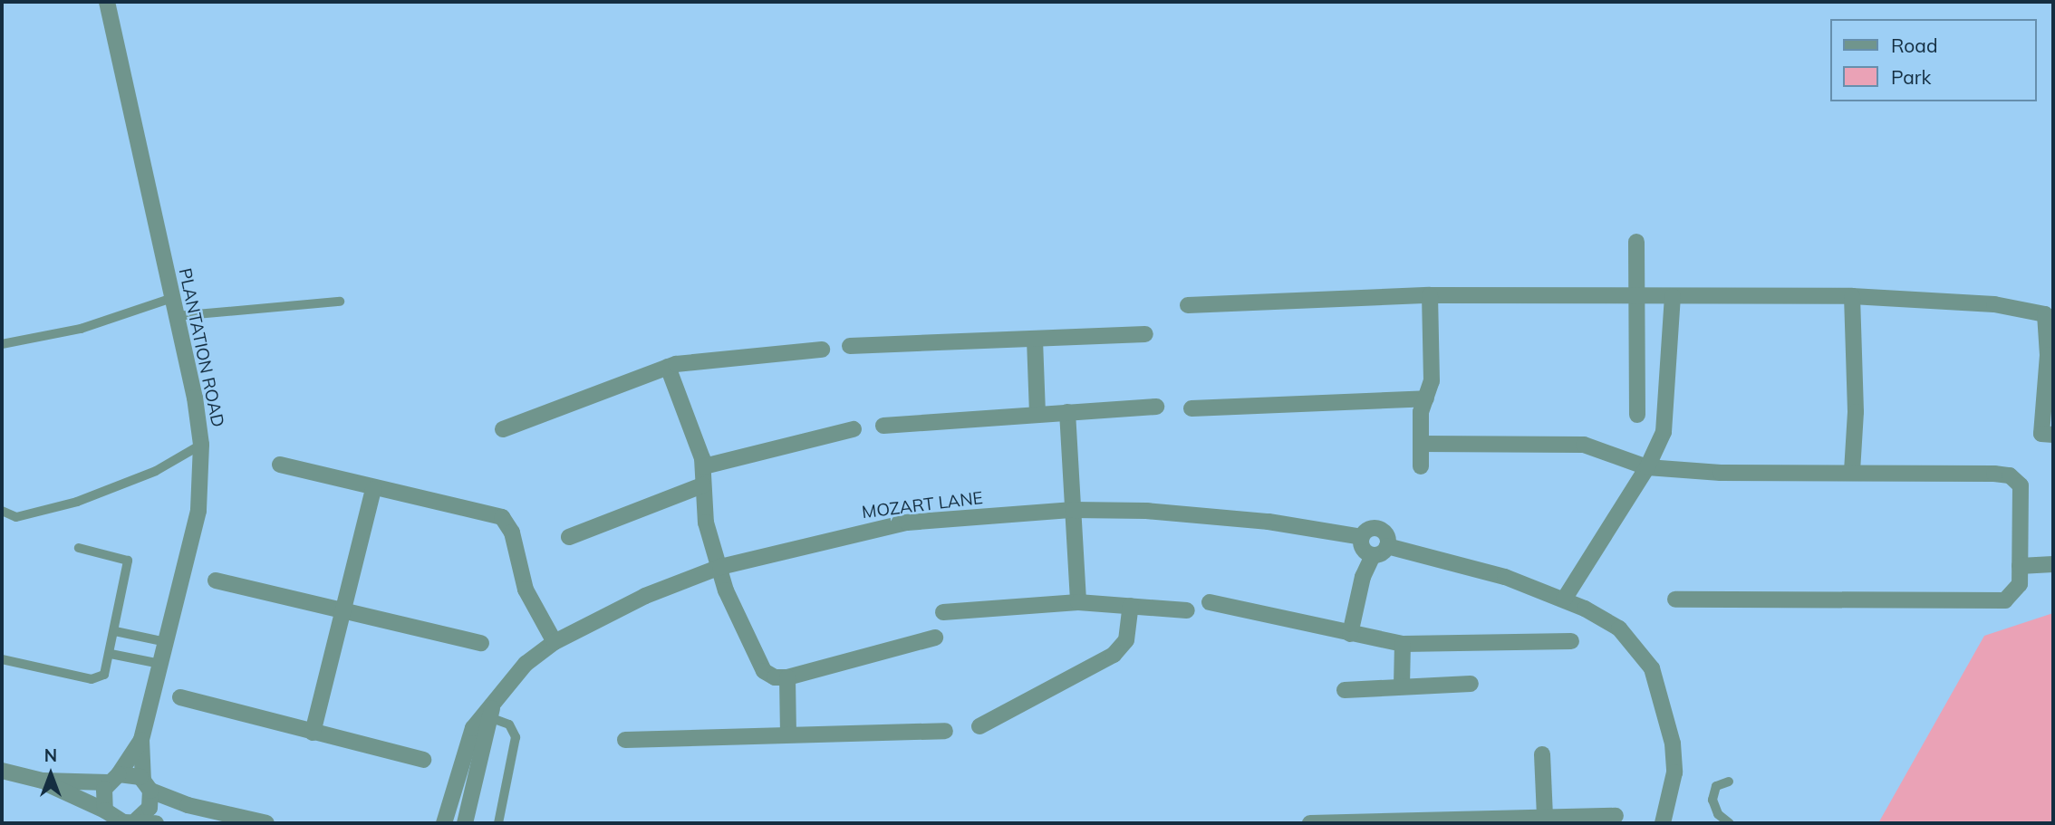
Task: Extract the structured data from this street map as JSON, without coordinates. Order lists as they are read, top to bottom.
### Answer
{
  "streets": {
    "street": ["PLANTATION ROAD", "MOZART LANE"]
  },
  "legend": ["Road", "Park"],
  "north": "top"
}
